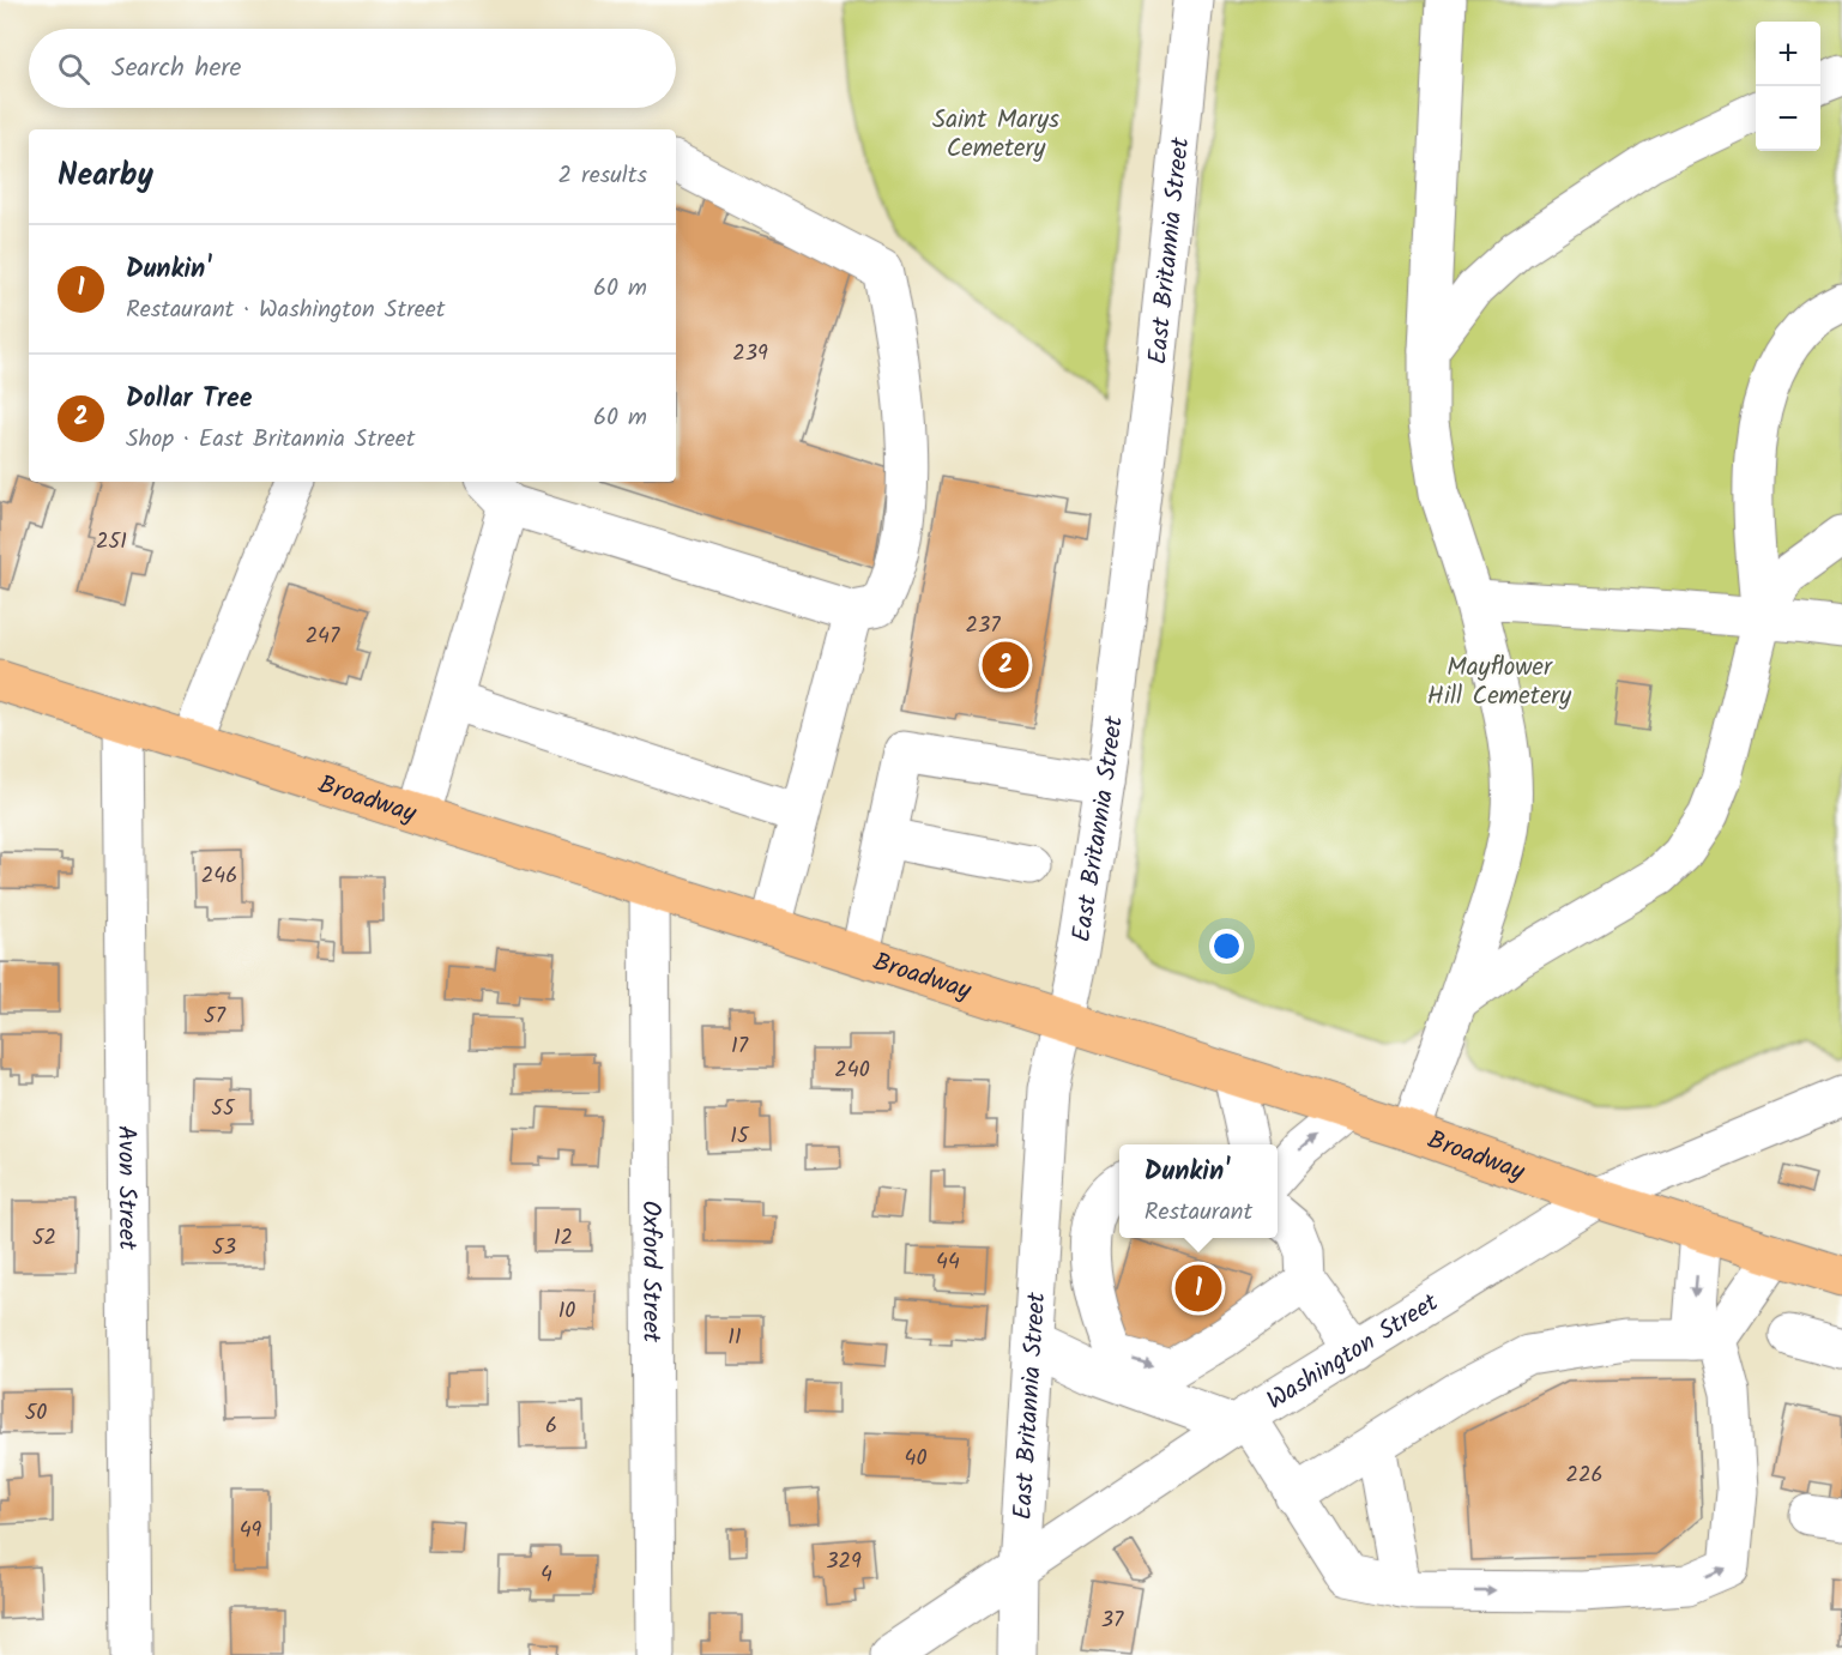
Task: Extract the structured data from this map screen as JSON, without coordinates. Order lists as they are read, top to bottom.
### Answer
{
  "streets": {
    "main road": ["Broadway"],
    "street": [
      "East Britannia Street",
      "Avon Street",
      "Oxford Street",
      "Washington Street"
    ]
  },
  "crossings": [
    ["East Britannia Street", "Broadway"],
    ["East Britannia Street", "Washington Street"],
    ["Broadway", "Avon Street"],
    ["Broadway", "Oxford Street"],
    ["Broadway", "Washington Street"]
  ],
  "parks": ["Saint Marys Cemetery", "Mayflower Hill Cemetery"],
  "house_numbers": [
    "239",
    "251",
    "237",
    "247",
    "246",
    "57",
    "17",
    "240",
    "55",
    "15",
    "52",
    "12",
    "53",
    "44",
    "10",
    "11",
    "50",
    "6",
    "40",
    "226",
    "49",
    "329",
    "4",
    "37"
  ],
  "page": {
    "map_buttons": ["+", "−"],
    "search": "Search here",
    "heading": ["Nearby", "2 results"],
    "list": [
      {
        "mark": "1",
        "name": "Dunkin'",
        "note": "Restaurant · Washington Street",
        "value": "60 m"
      },
      {
        "mark": "2",
        "name": "Dollar Tree",
        "note": "Shop · East Britannia Street",
        "value": "60 m"
      }
    ],
    "pins": ["2", "1"],
    "popup": ["Dunkin'", "Restaurant"]
  }
}
